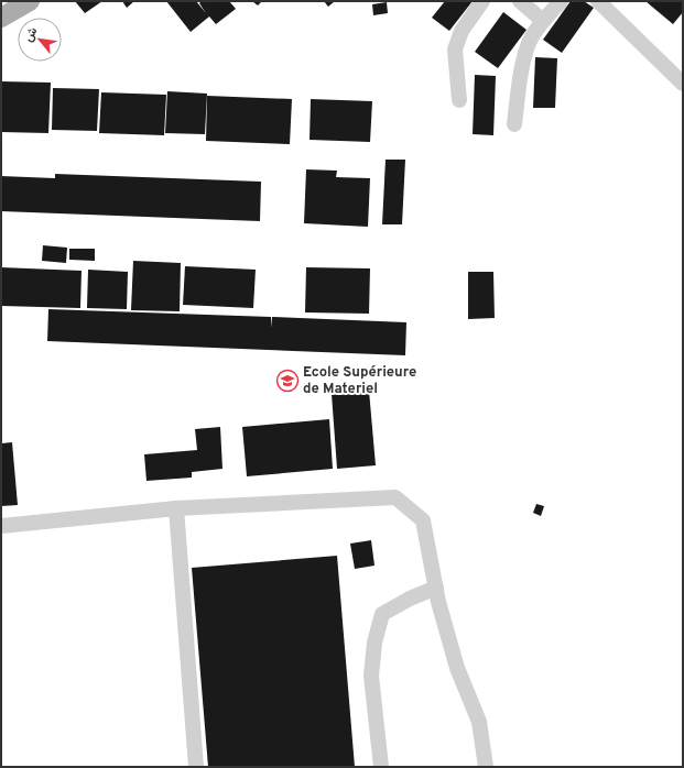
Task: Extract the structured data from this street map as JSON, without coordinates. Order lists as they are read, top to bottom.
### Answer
{
  "places": {
    "school or university": ["Ecole Supérieure de Materiel"]
  },
  "north": "top left"
}
